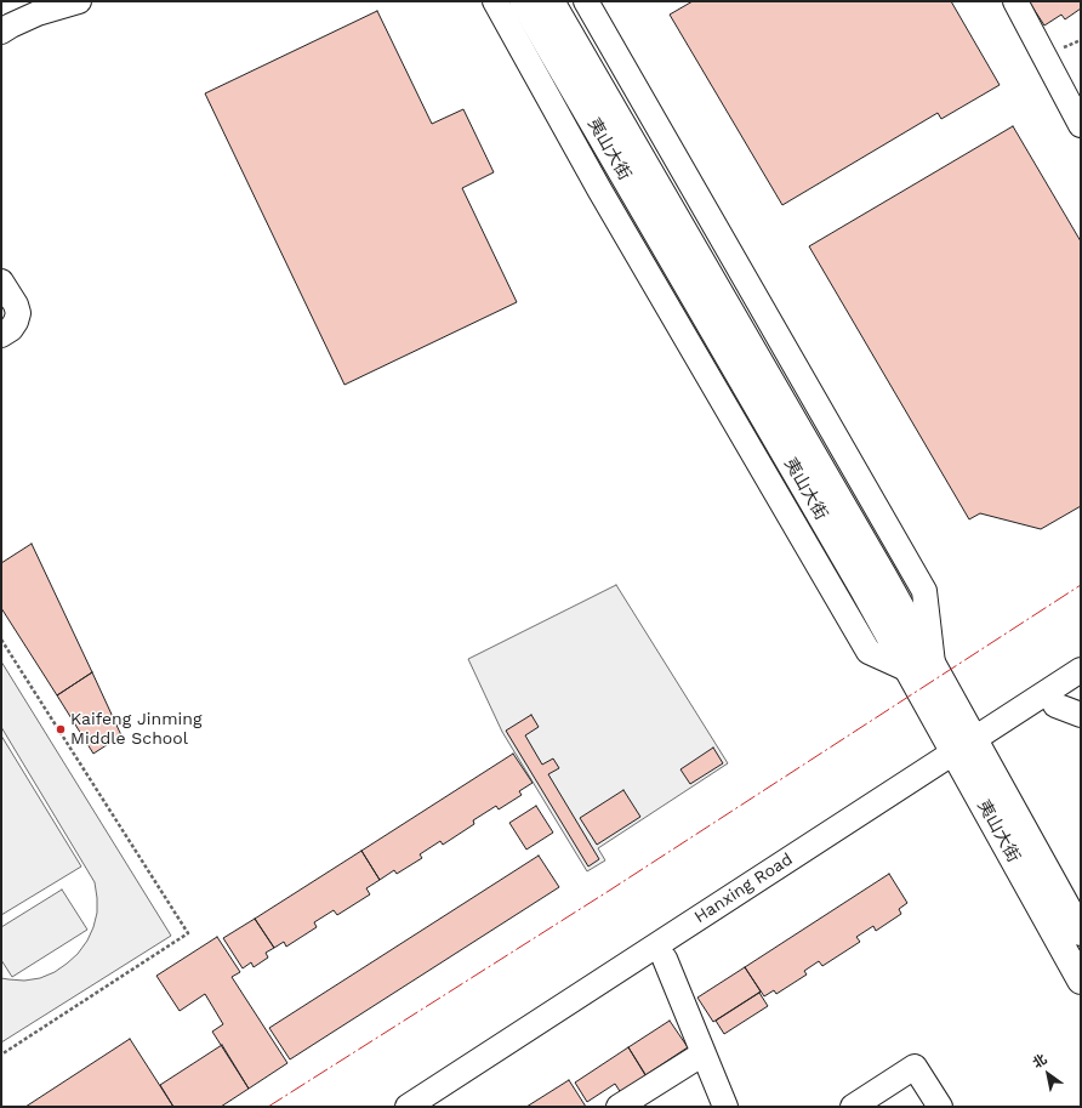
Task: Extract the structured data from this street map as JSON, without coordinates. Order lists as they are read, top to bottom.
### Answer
{
  "streets": {
    "main road": ["夷山大街"],
    "street": ["Hanxing Road"]
  },
  "crossings": [
    ["夷山大街", "Hanxing Road"]
  ],
  "places": ["Kaifeng Jinming Middle School"],
  "north": "top left"
}
